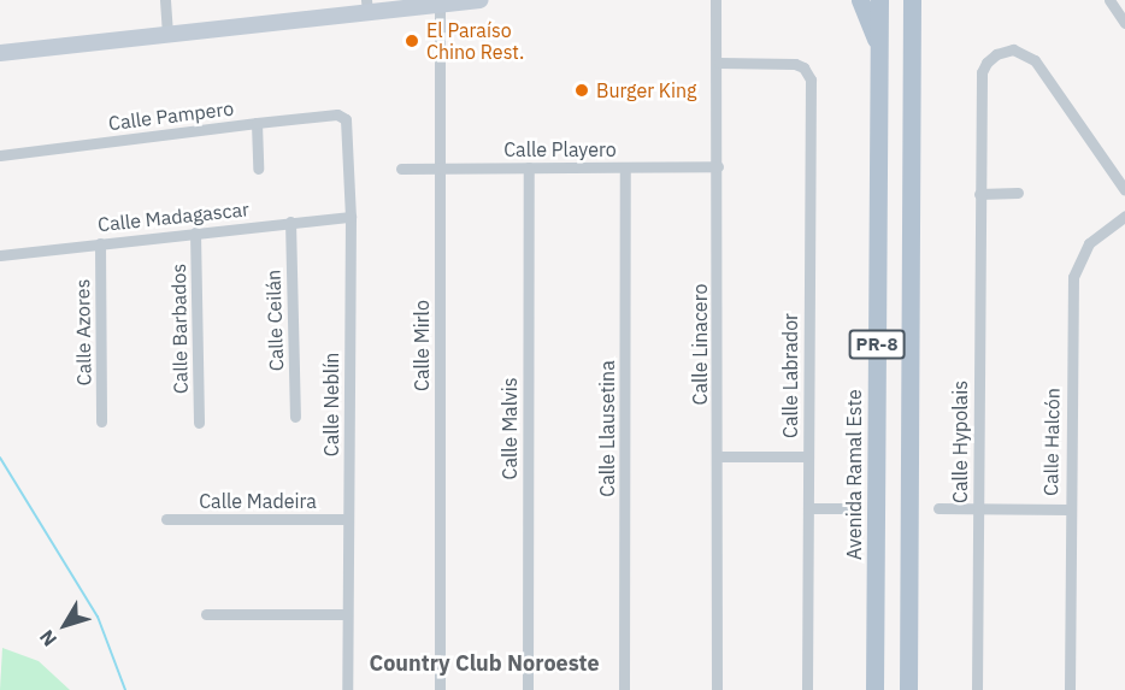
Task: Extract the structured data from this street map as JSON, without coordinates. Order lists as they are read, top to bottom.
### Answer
{
  "streets": {
    "main road": ["PR-8", "Avenida Ramal Este"],
    "street": [
      "Calle Pampero",
      "Calle Playero",
      "Calle Madagascar",
      "Calle Ceilán",
      "Calle Barbados",
      "Calle Azores",
      "Calle Linacero",
      "Calle Mirlo",
      "Calle Labrador",
      "Calle Neblín",
      "Calle Malvis",
      "Calle Llausetina",
      "Calle Hypolais",
      "Calle Halcón",
      "Calle Madeira"
    ]
  },
  "crossings": [
    ["Calle Pampero", "Calle Neblín"],
    ["Calle Playero", "Calle Linacero"],
    ["Calle Playero", "Calle Mirlo"],
    ["Calle Playero", "Calle Malvis"],
    ["Calle Playero", "Calle Llausetina"],
    ["Calle Madagascar", "Calle Ceilán"],
    ["Calle Madagascar", "Calle Barbados"],
    ["Calle Madagascar", "Calle Azores"],
    ["Calle Madagascar", "Calle Neblín"],
    ["Calle Linacero", "Calle Labrador"],
    ["Calle Neblín", "Calle Madeira"]
  ],
  "districts": ["Country Club Noroeste"],
  "places": ["El Paraíso Chino Rest.", "Burger King"],
  "north": "bottom left"
}
